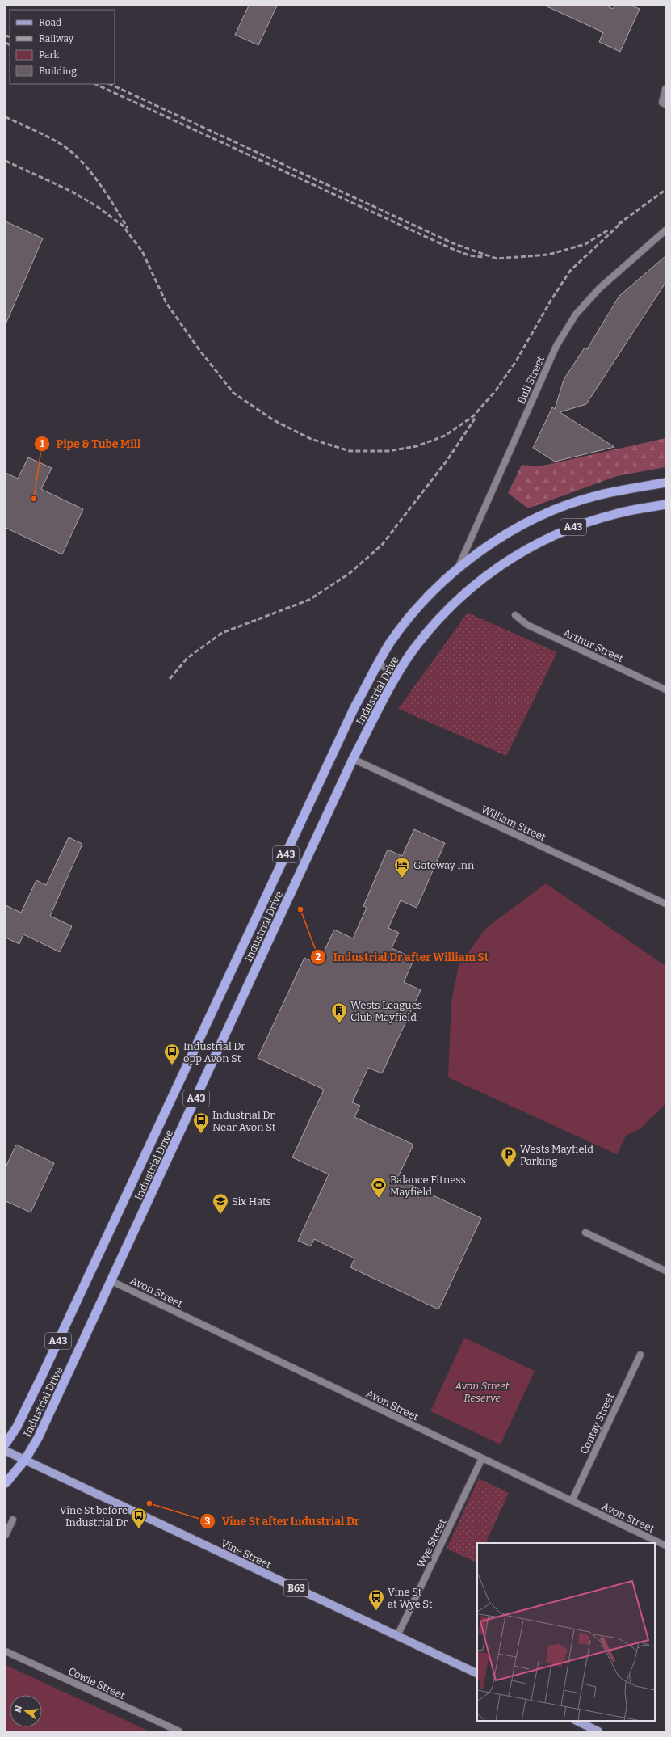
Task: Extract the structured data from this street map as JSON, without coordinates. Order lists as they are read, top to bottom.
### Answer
{
  "streets": {
    "highway": ["A43", "Industrial Drive"],
    "main road": ["Vine Street", "B63"],
    "street": [
      "Bull Street",
      "Arthur Street",
      "William Street",
      "Avon Street",
      "Contay Street",
      "Wye Street",
      "Cowie Street"
    ]
  },
  "crossings": [
    ["Bull Street", "Industrial Drive"],
    ["Industrial Drive", "William Street"],
    ["Industrial Drive", "Avon Street"],
    ["Industrial Drive", "Vine Street"],
    ["Avon Street", "Contay Street"],
    ["Avon Street", "Wye Street"],
    ["Wye Street", "Vine Street"]
  ],
  "parks": ["Avon Street Reserve"],
  "places": {
    "other": ["Pipe & Tube Mill", "Industrial Dr after William St", "Vine St after Industrial Dr"],
    "hotel": ["Gateway Inn"],
    "building": ["Wests Leagues Club Mayfield"],
    "bus stop": [
      "Industrial Dr opp Avon St",
      "Industrial Dr Near Avon St",
      "Vine St before Industrial Dr",
      "Vine St at Wye St"
    ],
    "parking": ["Wests Mayfield Parking"],
    "sports": ["Balance Fitness Mayfield"],
    "school or university": ["Six Hats"]
  },
  "legend": [
    "Road",
    "Railway",
    "Park",
    "Building"
  ],
  "north": "left"
}
